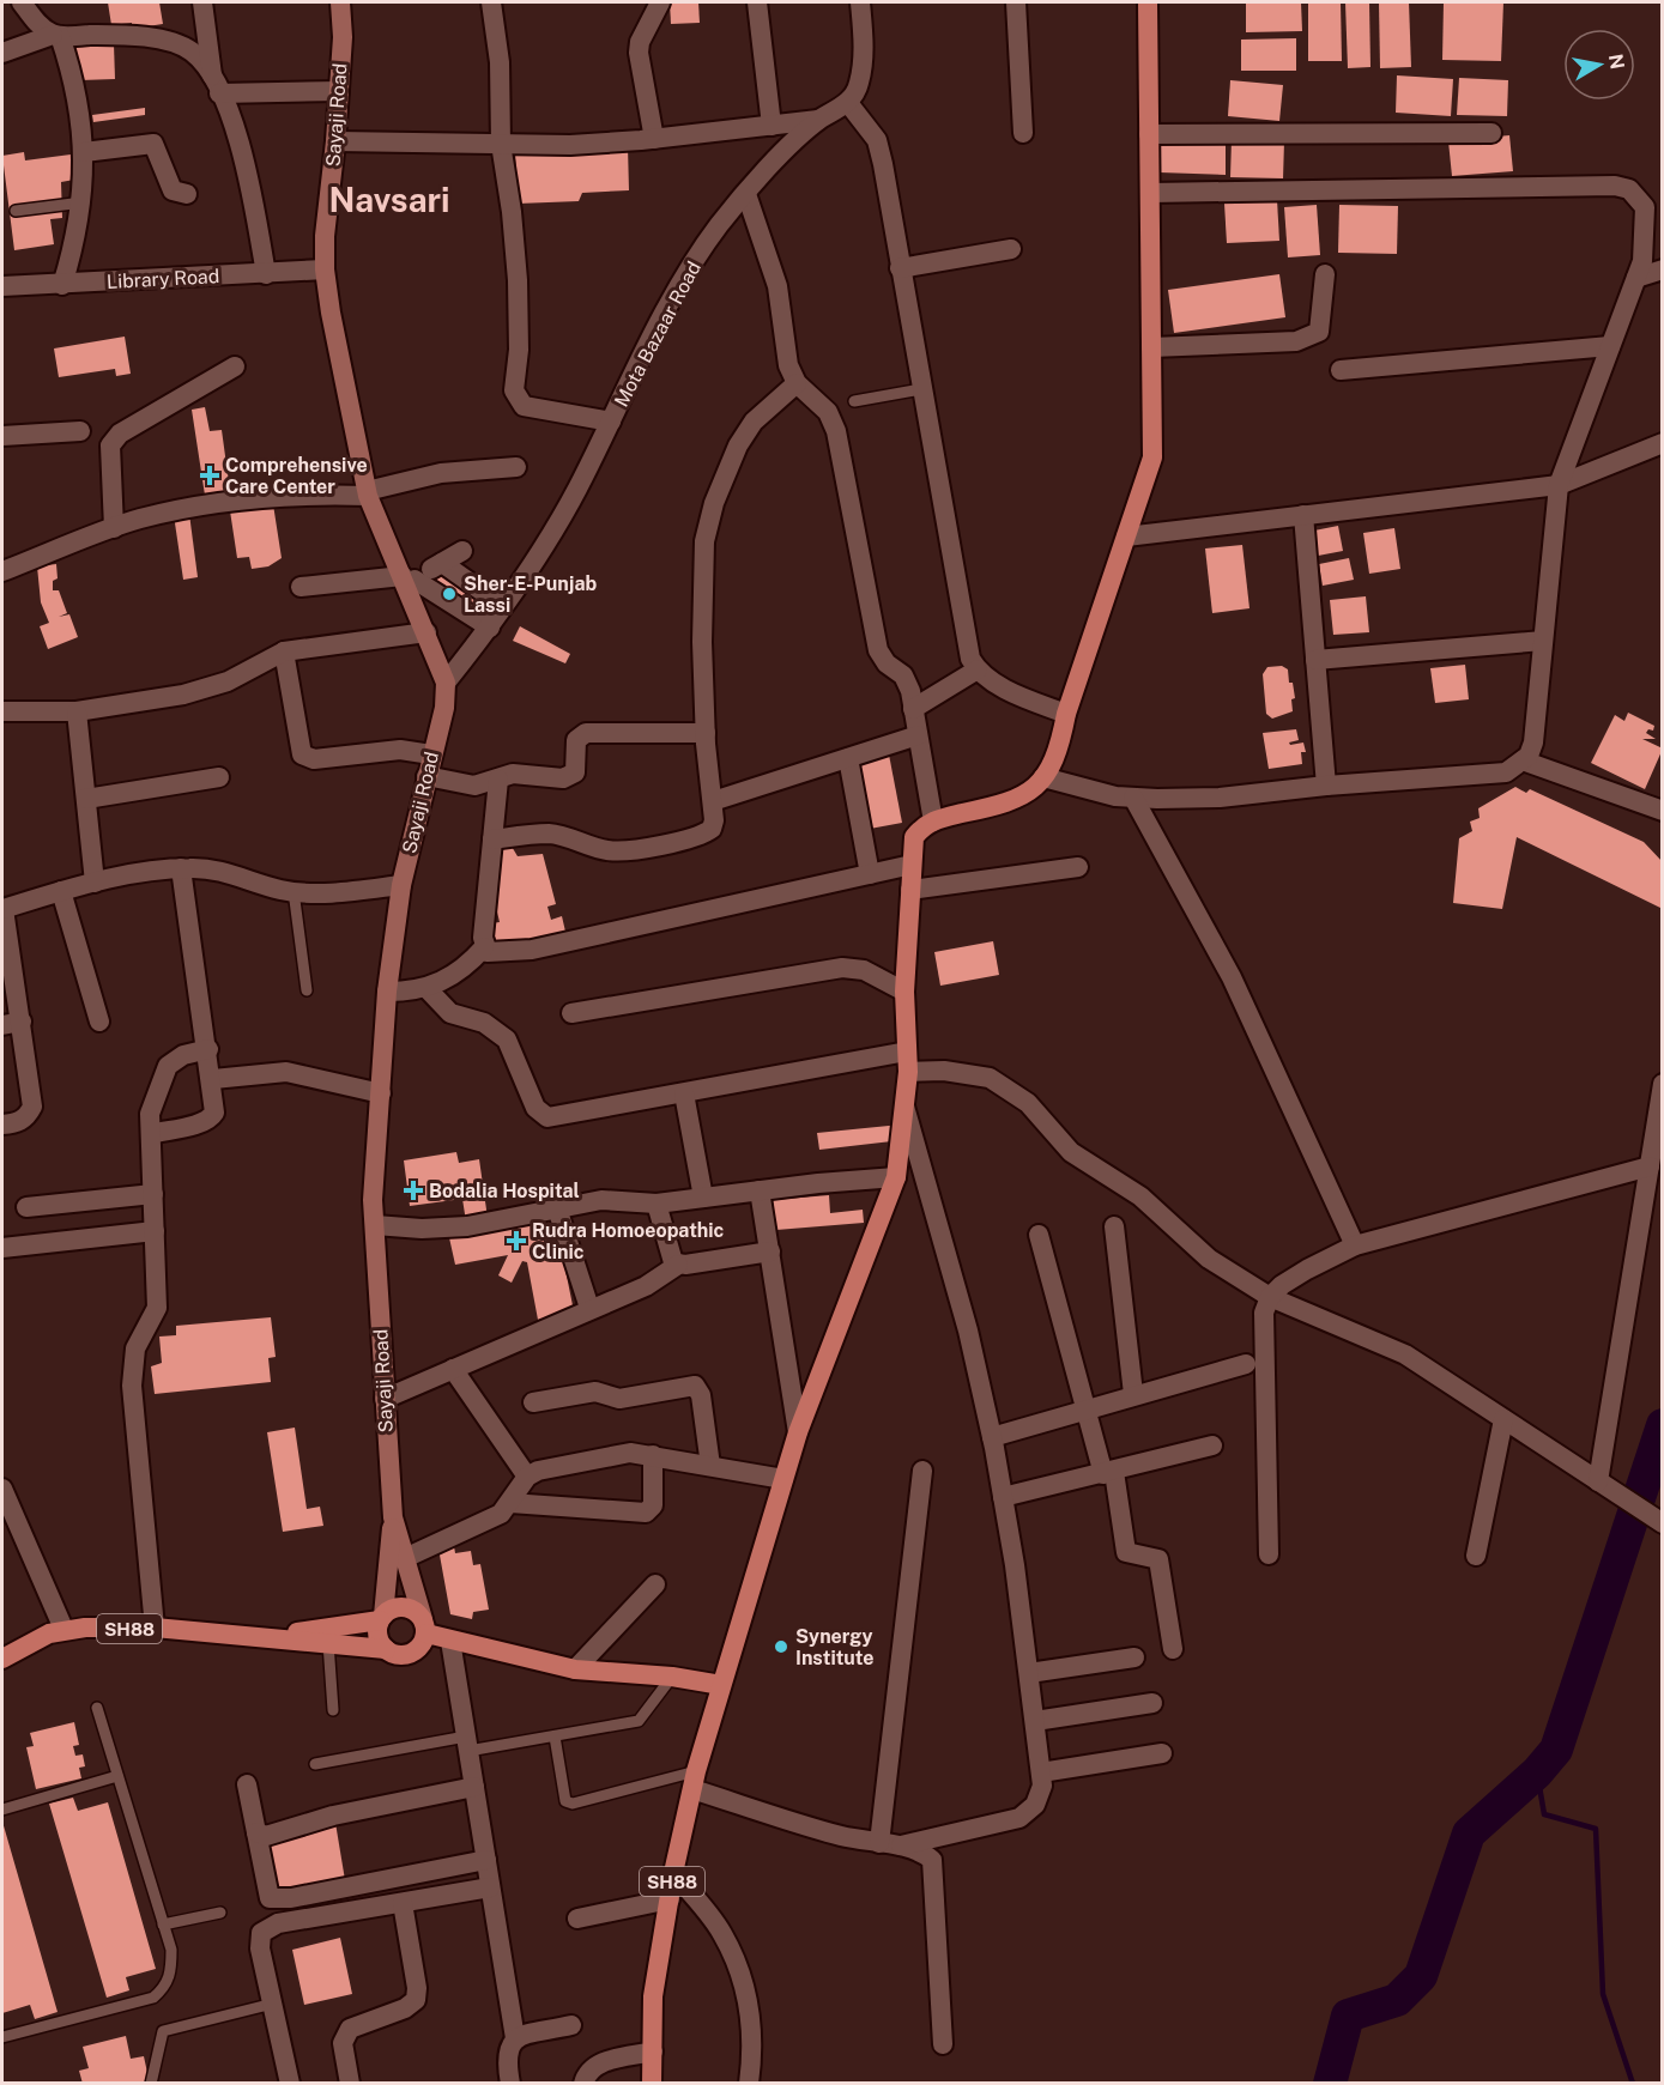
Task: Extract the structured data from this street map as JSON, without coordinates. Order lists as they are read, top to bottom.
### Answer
{
  "streets": {
    "main road": ["Sayaji Road", "SH88"],
    "street": ["Library Road", "Mota Bazaar Road"]
  },
  "crossings": [
    ["Sayaji Road", "Library Road"],
    ["Sayaji Road", "Mota Bazaar Road"],
    ["Sayaji Road", "SH88"]
  ],
  "districts": ["Navsari"],
  "places": {
    "health": ["Comprehensive Care Center", "Bodalia Hospital", "Rudra Homoeopathic Clinic"],
    "other": ["Sher-E-Punjab Lassi", "Synergy Institute"]
  },
  "north": "right"
}
